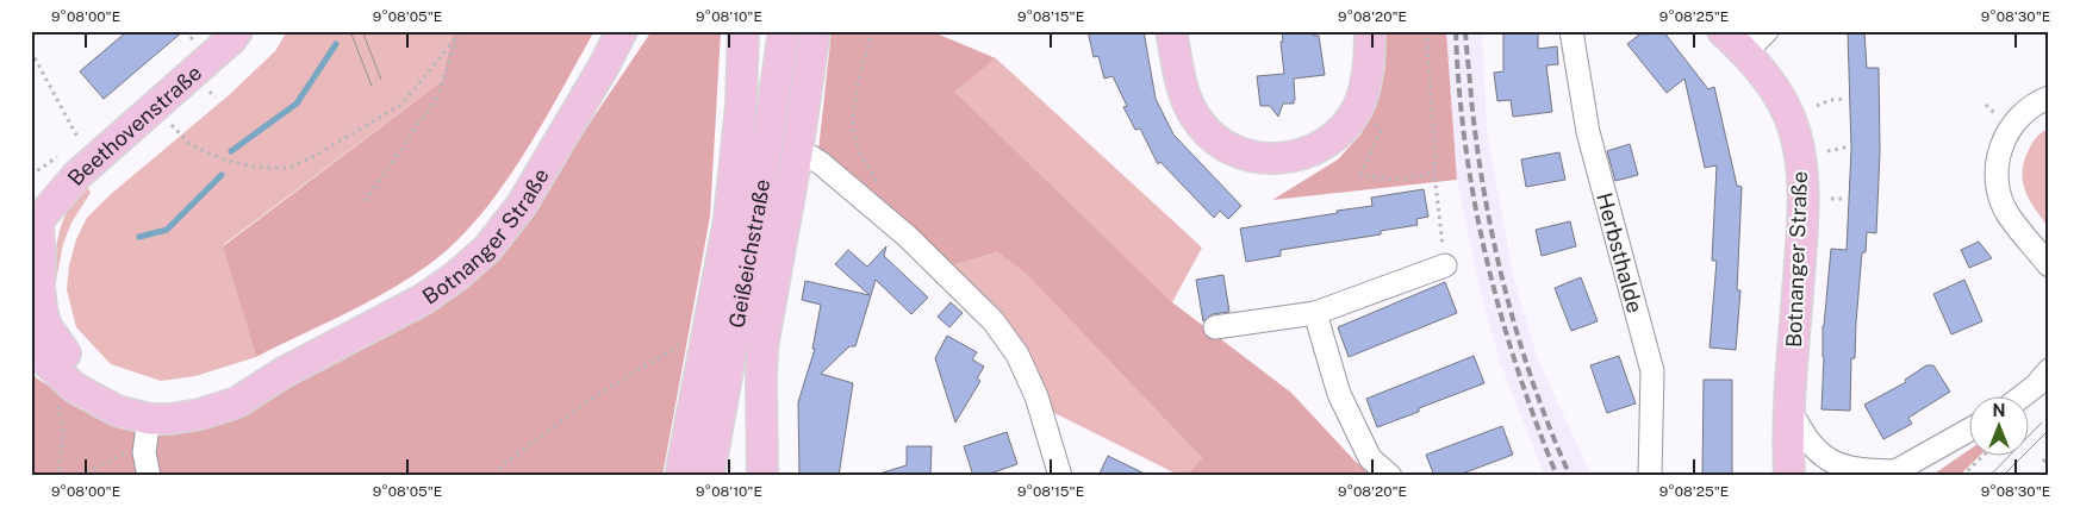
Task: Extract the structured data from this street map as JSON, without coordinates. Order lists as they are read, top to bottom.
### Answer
{
  "streets": {
    "main road": ["Beethovenstraße", "Botnanger Straße", "Geißeichstraße"],
    "street": ["Herbsthalde"]
  },
  "crossings": [
    ["Beethovenstraße", "Botnanger Straße"]
  ],
  "north": "top",
  "coordinates": [
    "9°08'00\"E",
    "9°08'05\"E",
    "9°08'10\"E",
    "9°08'15\"E",
    "9°08'20\"E",
    "9°08'25\"E",
    "9°08'30\"E"
  ]
}
